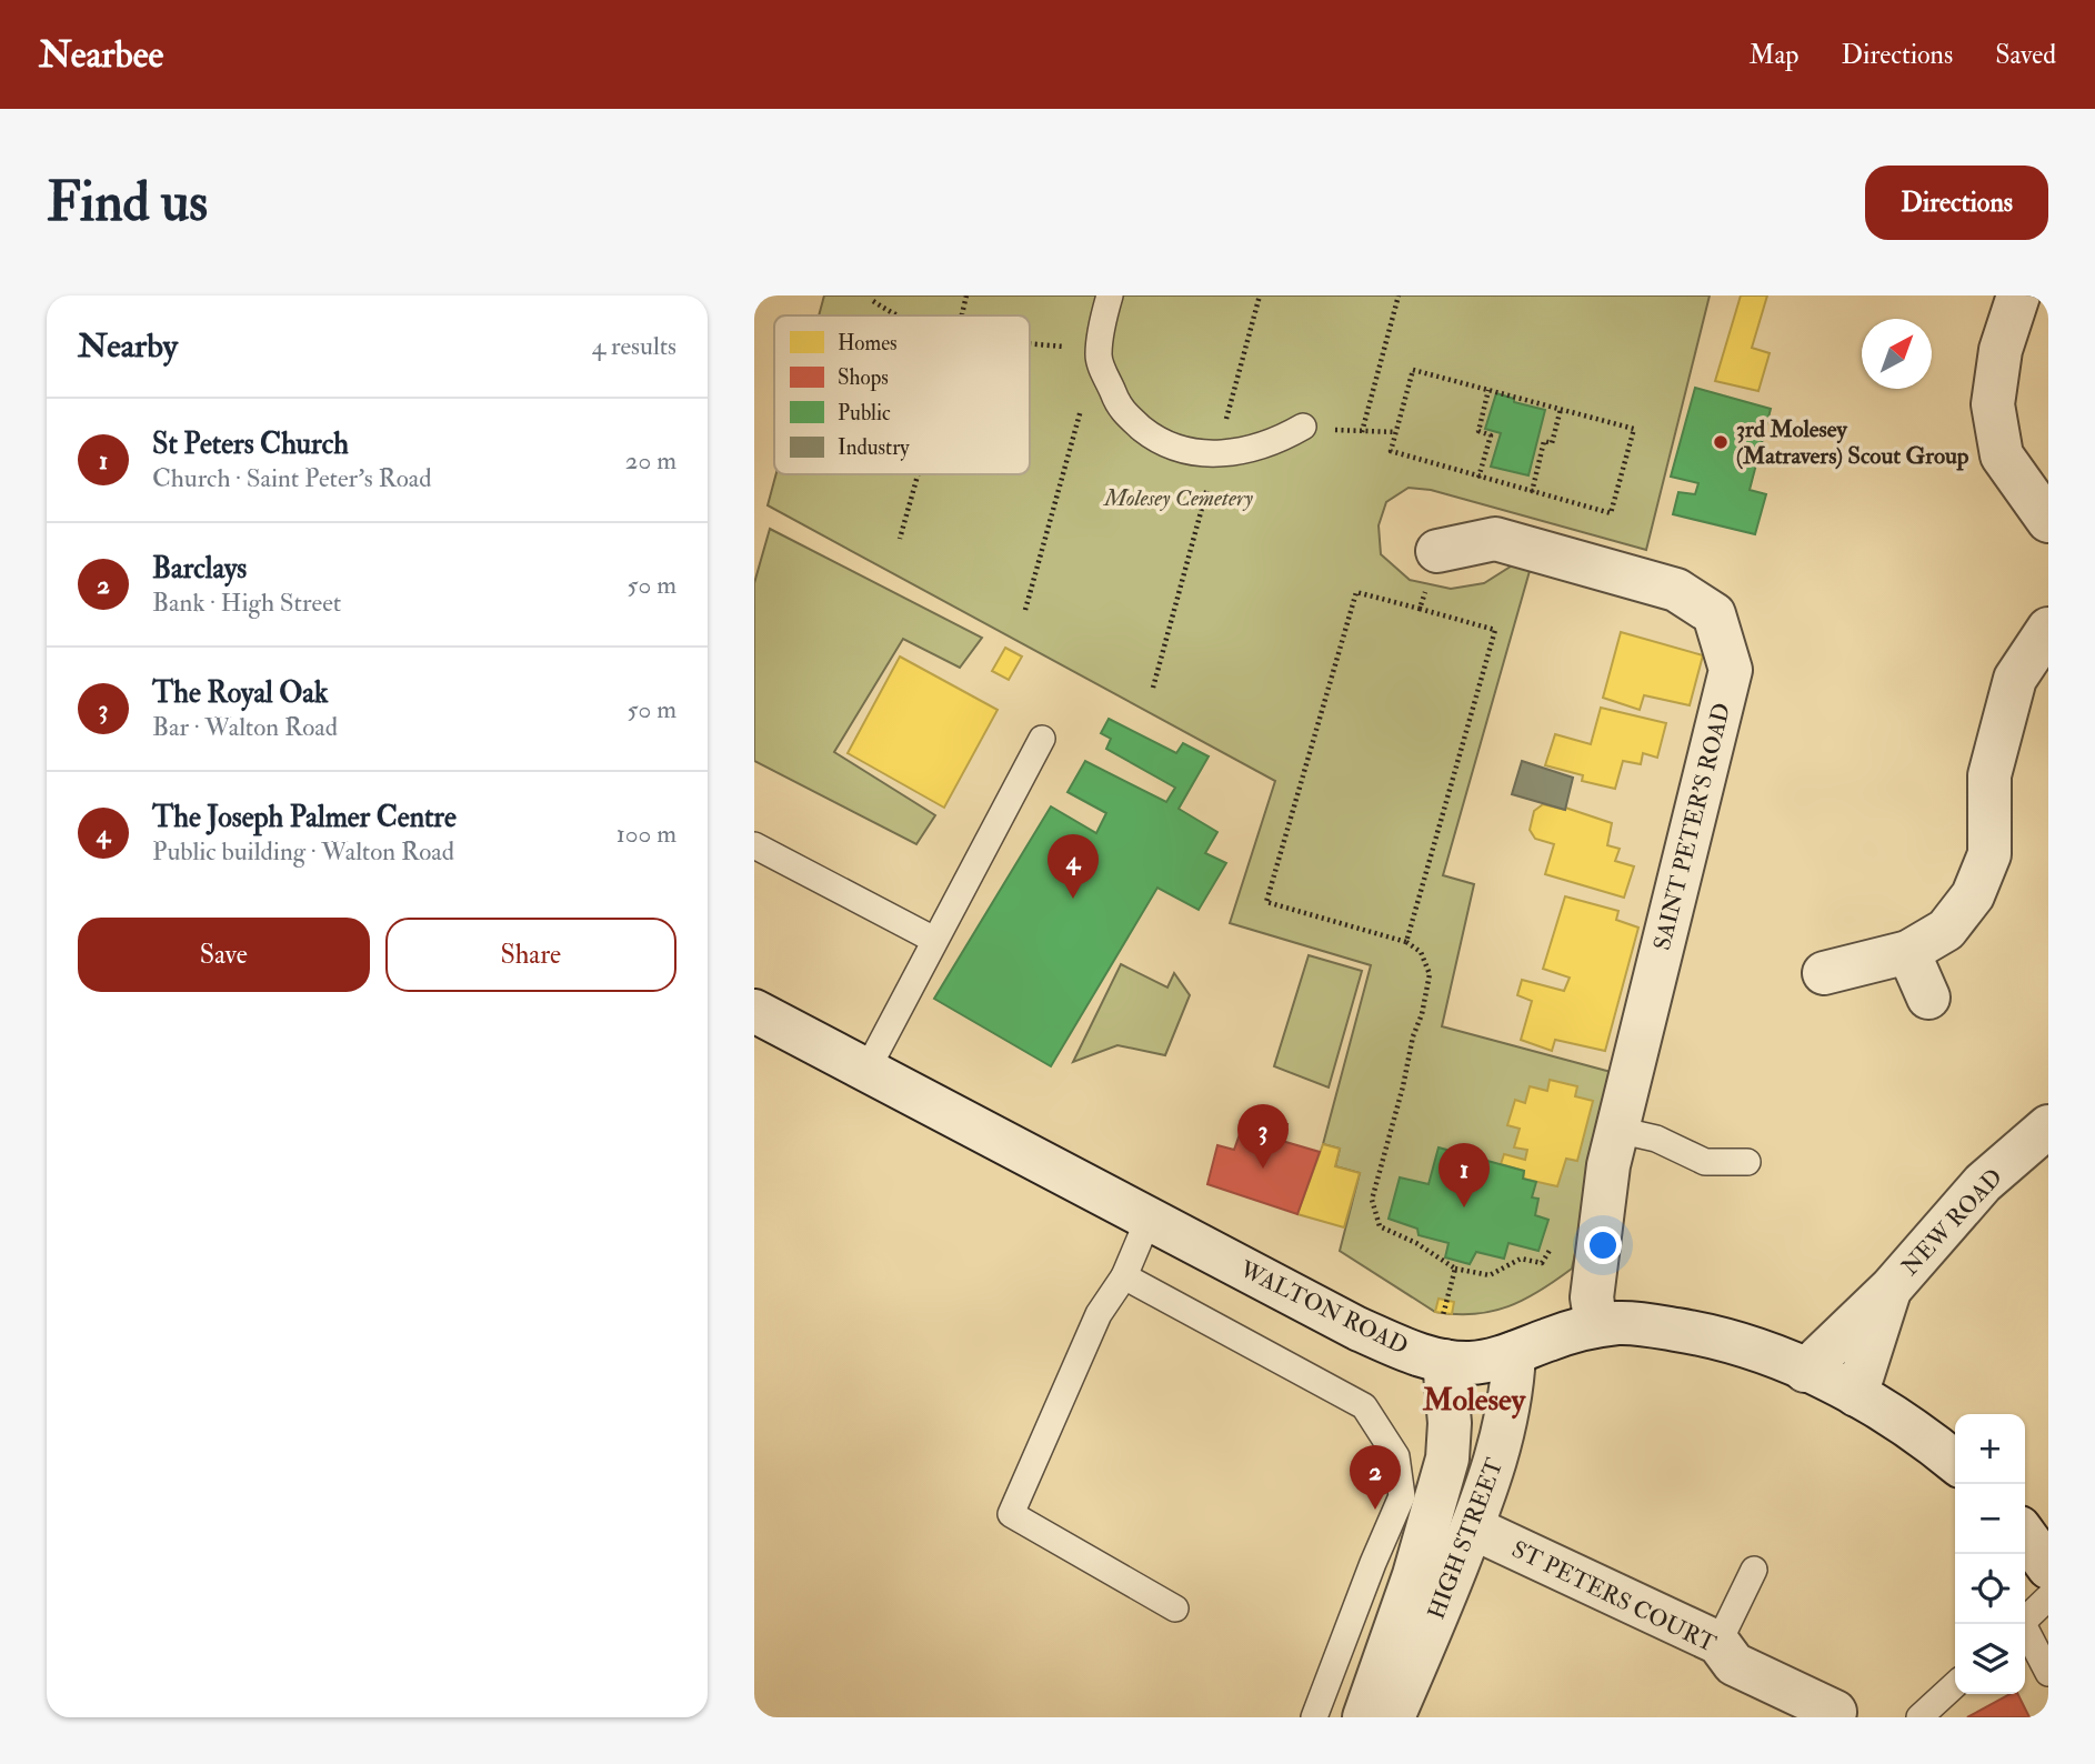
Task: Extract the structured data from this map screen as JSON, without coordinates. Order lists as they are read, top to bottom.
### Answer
{
  "streets": {
    "street": [
      "SAINT PETER'S ROAD",
      "NEW ROAD",
      "WALTON ROAD",
      "HIGH STREET",
      "ST PETERS COURT"
    ]
  },
  "crossings": [
    ["SAINT PETER'S ROAD", "WALTON ROAD"],
    ["NEW ROAD", "WALTON ROAD"],
    ["WALTON ROAD", "HIGH STREET"],
    ["HIGH STREET", "ST PETERS COURT"]
  ],
  "districts": ["Molesey"],
  "parks": ["Molesey Cemetery"],
  "places": ["3rd Molesey (Matravers) Scout Group"],
  "legend": [
    "Homes",
    "Shops",
    "Public",
    "Industry"
  ],
  "north": "top right",
  "page": {
    "header": "Nearbee",
    "nav": ["Map", "Directions", "Saved"],
    "buttons": [
      "Directions",
      ["Save", "Share"]
    ],
    "title": "Find us",
    "heading": ["Nearby", "4 results"],
    "list": [
      {
        "mark": "1",
        "name": "St Peters Church",
        "note": "Church · Saint Peter's Road",
        "value": "20 m"
      },
      {
        "mark": "2",
        "name": "Barclays",
        "note": "Bank · High Street",
        "value": "50 m"
      },
      {
        "mark": "3",
        "name": "The Royal Oak",
        "note": "Bar · Walton Road",
        "value": "50 m"
      },
      {
        "mark": "4",
        "name": "The Joseph Palmer Centre",
        "note": "Public building · Walton Road",
        "value": "100 m"
      }
    ],
    "pins": [
      "4",
      "3",
      "1",
      "2"
    ],
    "map_buttons": ["+", "−"]
  }
}
